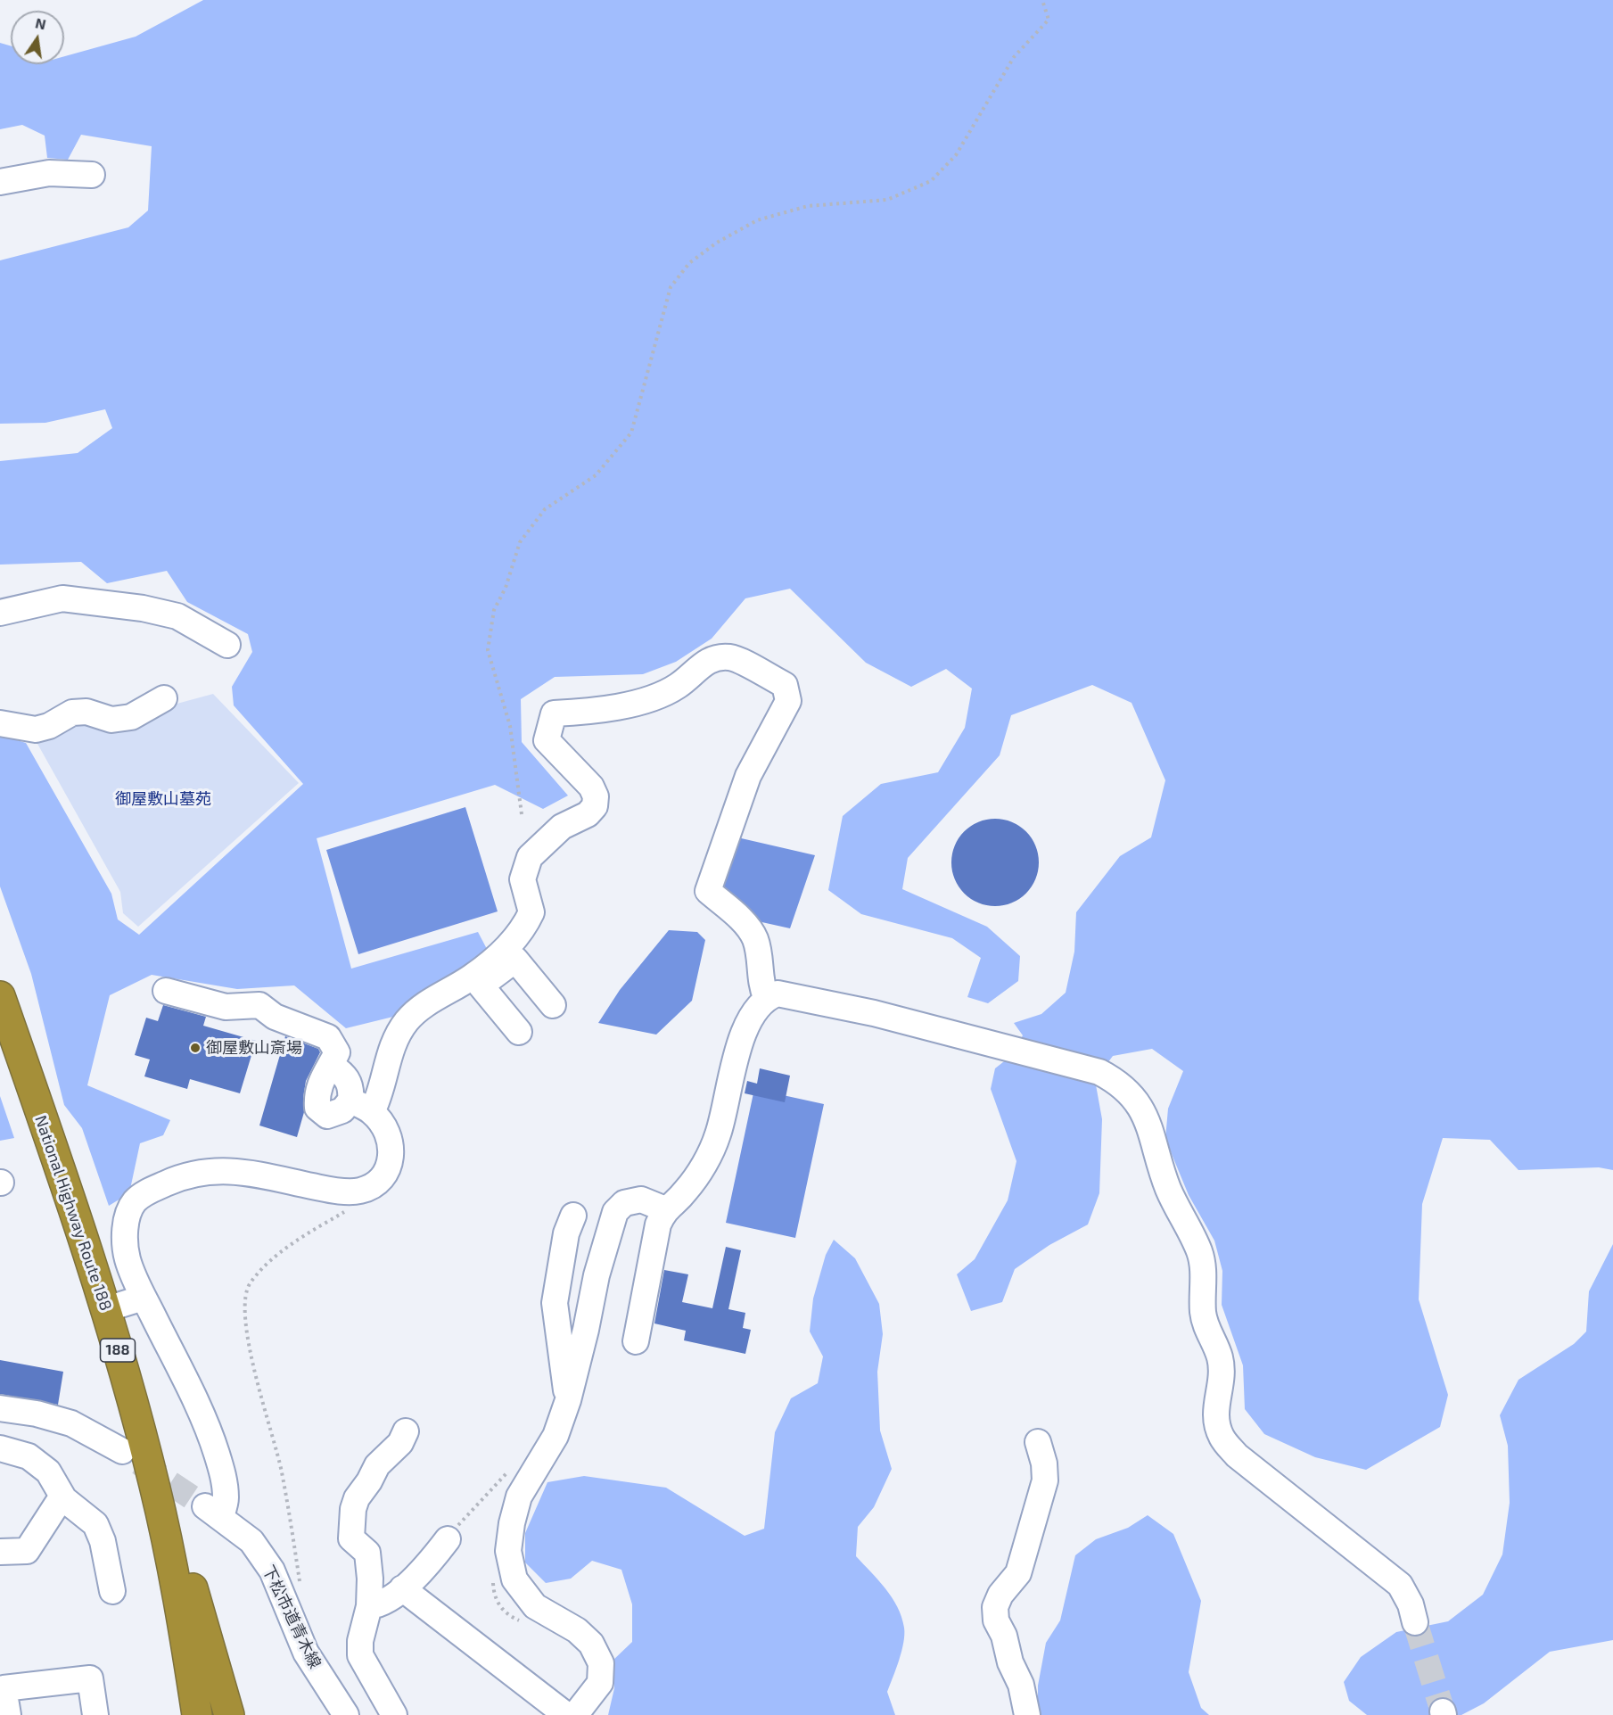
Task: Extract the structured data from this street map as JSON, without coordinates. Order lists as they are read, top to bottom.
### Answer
{
  "streets": {
    "highway": ["National Highway Route 188", "188"],
    "street": ["下松市道青木線"]
  },
  "parks": ["御屋敷山墓苑"],
  "places": ["御屋敷山斎場"],
  "north": "top"
}
